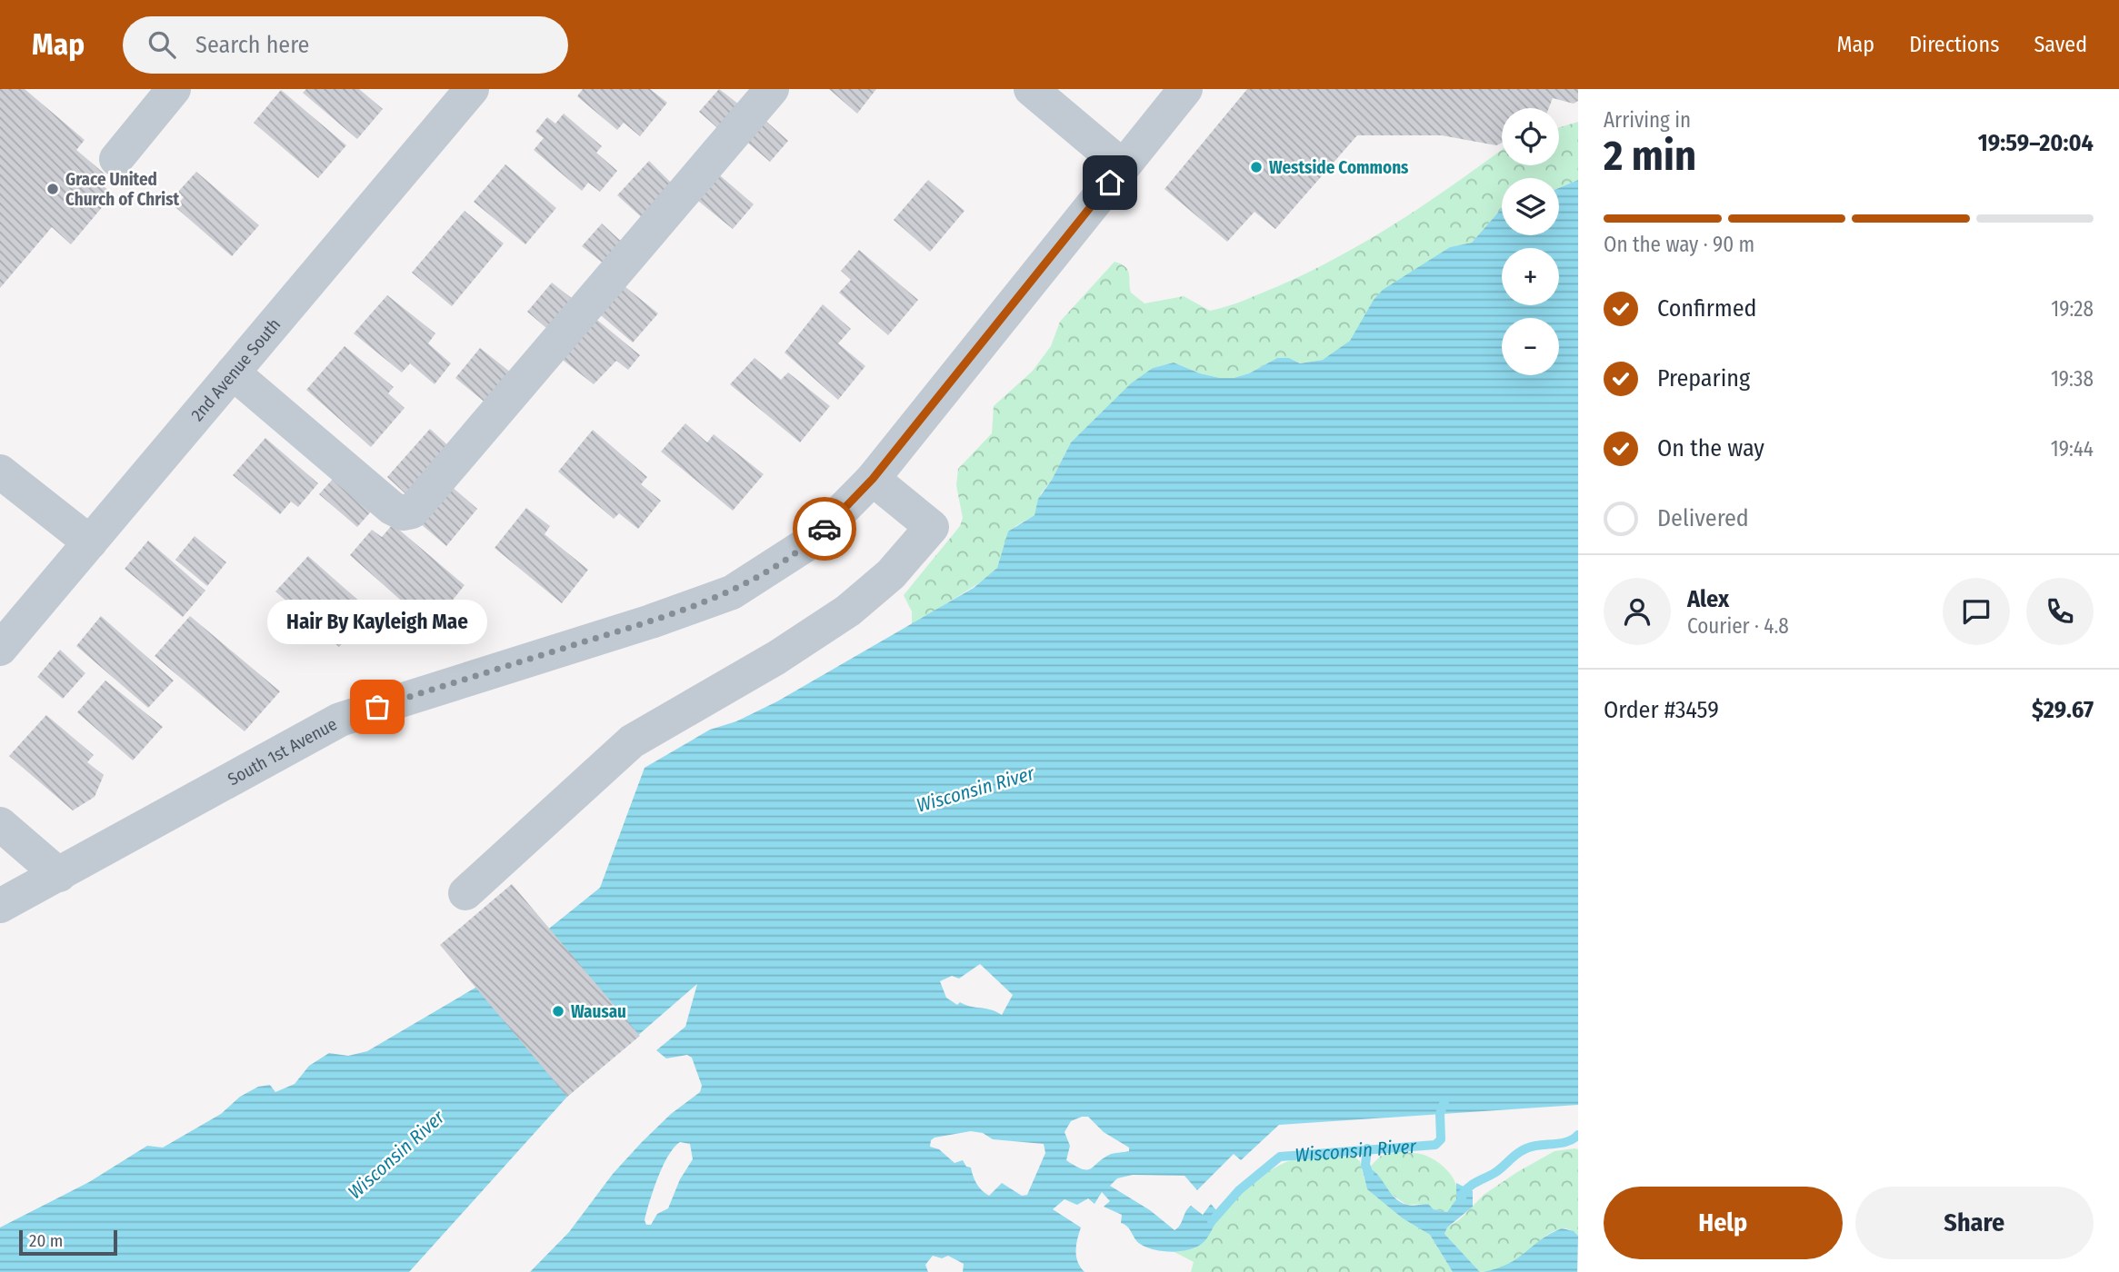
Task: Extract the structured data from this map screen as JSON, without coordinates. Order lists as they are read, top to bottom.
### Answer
{
  "streets": {
    "street": ["2nd Avenue South", "South 1st Avenue"]
  },
  "water": ["Wisconsin River"],
  "places": [
    "Westside Commons",
    "Grace United Church of Christ",
    "Hair By Kayleigh Mae",
    "Wausau"
  ],
  "scale_bar": "20 m",
  "page": {
    "header": "Map",
    "search": "Search here",
    "nav": ["Map", "Directions", "Saved"],
    "heading": ["2 min", "Arriving in", "19:59–20:04"],
    "panel": [
      "Alex",
      "Courier · 4.8",
      "Order #3459",
      "$29.67"
    ],
    "map_buttons": ["+", "−"],
    "bar": "On the way · 90 m",
    "list": [
      ["Confirmed", "19:28"],
      ["Preparing", "19:38"],
      ["On the way", "19:44"],
      "Delivered"
    ],
    "bubble": "Hair By Kayleigh Mae",
    "buttons": ["Help", "Share"],
    "scale": "20 m"
  }
}
